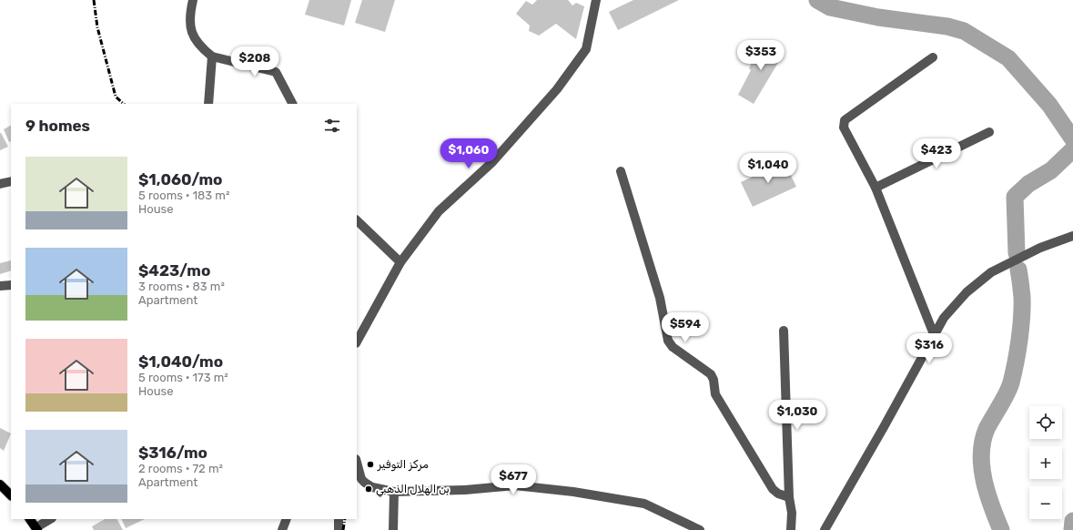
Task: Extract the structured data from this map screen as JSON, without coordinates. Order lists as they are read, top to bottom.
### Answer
{
  "places": ["مركز التوفير", "بن الهلال الذهبي"],
  "page": {
    "price": [
      "$353",
      "$208",
      "$1,060",
      "$423",
      "$1,040",
      "$594",
      "$316",
      "$1,030",
      "$677"
    ],
    "heading": "9 homes",
    "list": [
      {
        "name": "$1,060/mo",
        "note": "5 rooms · 183 m² · House"
      },
      {
        "name": "$423/mo",
        "note": "3 rooms · 83 m² · Apartment"
      },
      {
        "name": "$1,040/mo",
        "note": "5 rooms · 173 m² · House"
      },
      {
        "name": "$316/mo",
        "note": "2 rooms · 72 m² · Apartment"
      }
    ],
    "map_buttons": ["+", "−"]
  }
}
